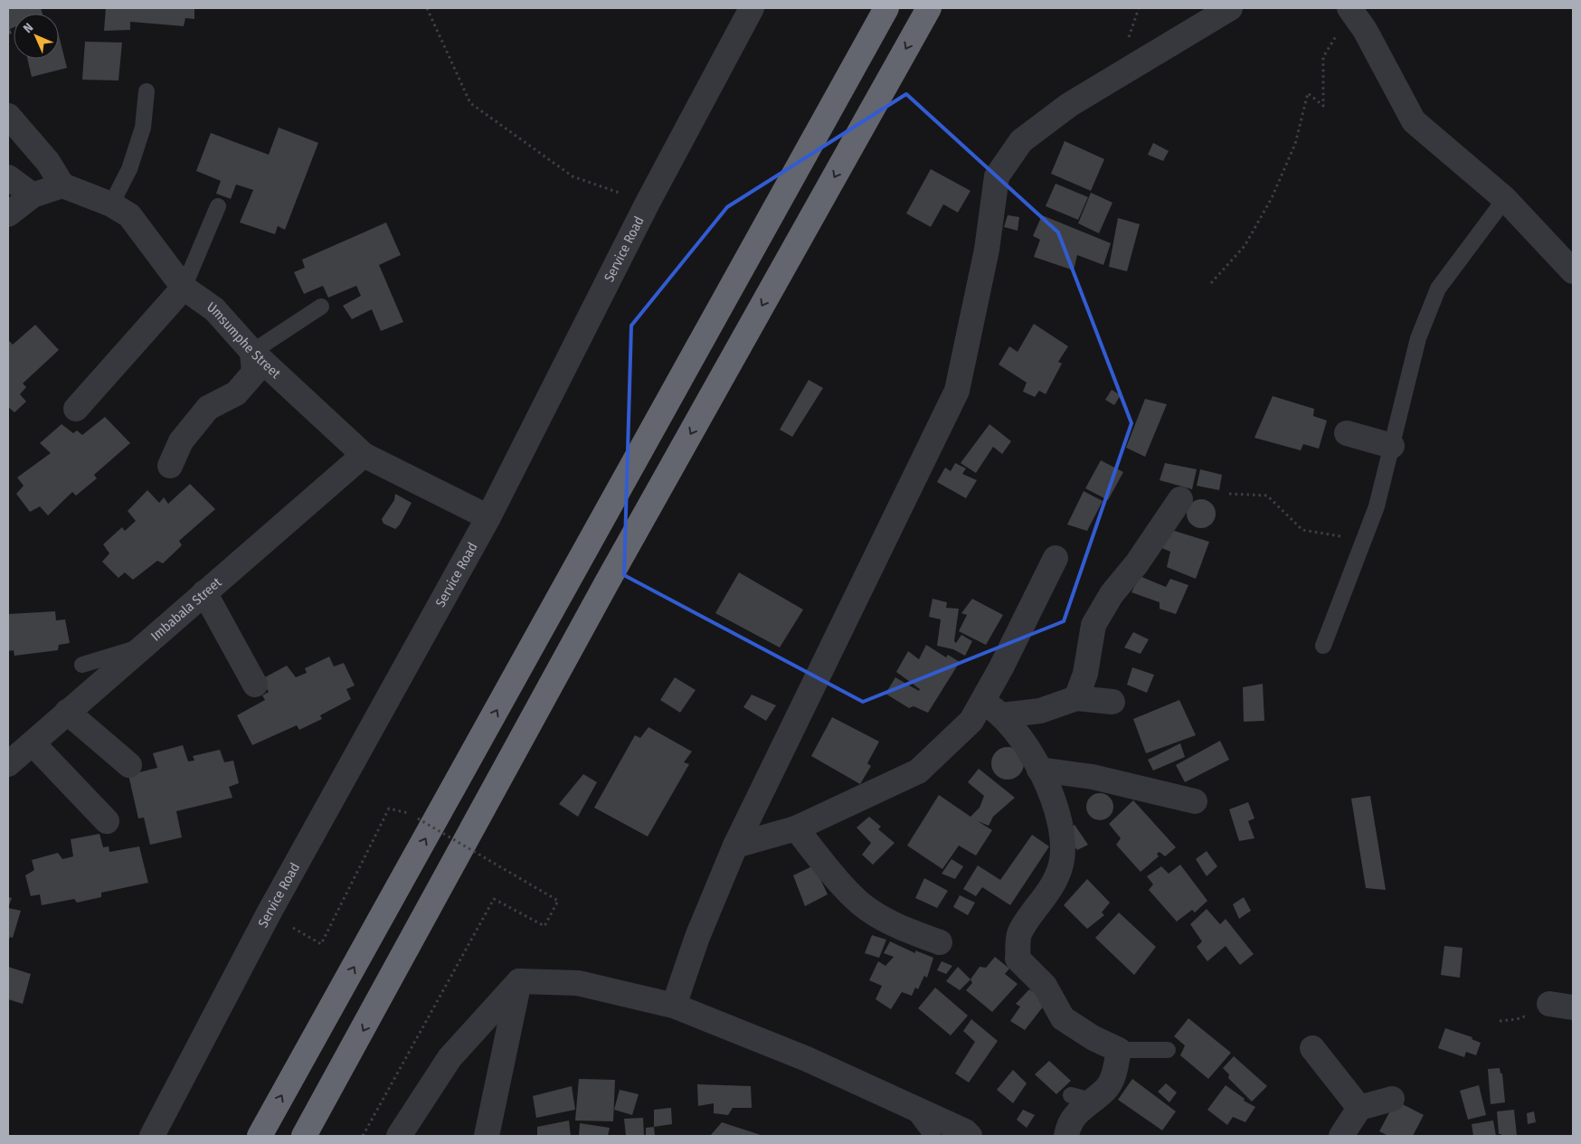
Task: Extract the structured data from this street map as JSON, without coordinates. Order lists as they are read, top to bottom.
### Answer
{
  "streets": {
    "street": ["Service Road", "Umsumphe Street", "Imbabala Street"]
  },
  "crossings": [
    ["Service Road", "Umsumphe Street"],
    ["Umsumphe Street", "Imbabala Street"]
  ],
  "north": "top left"
}
